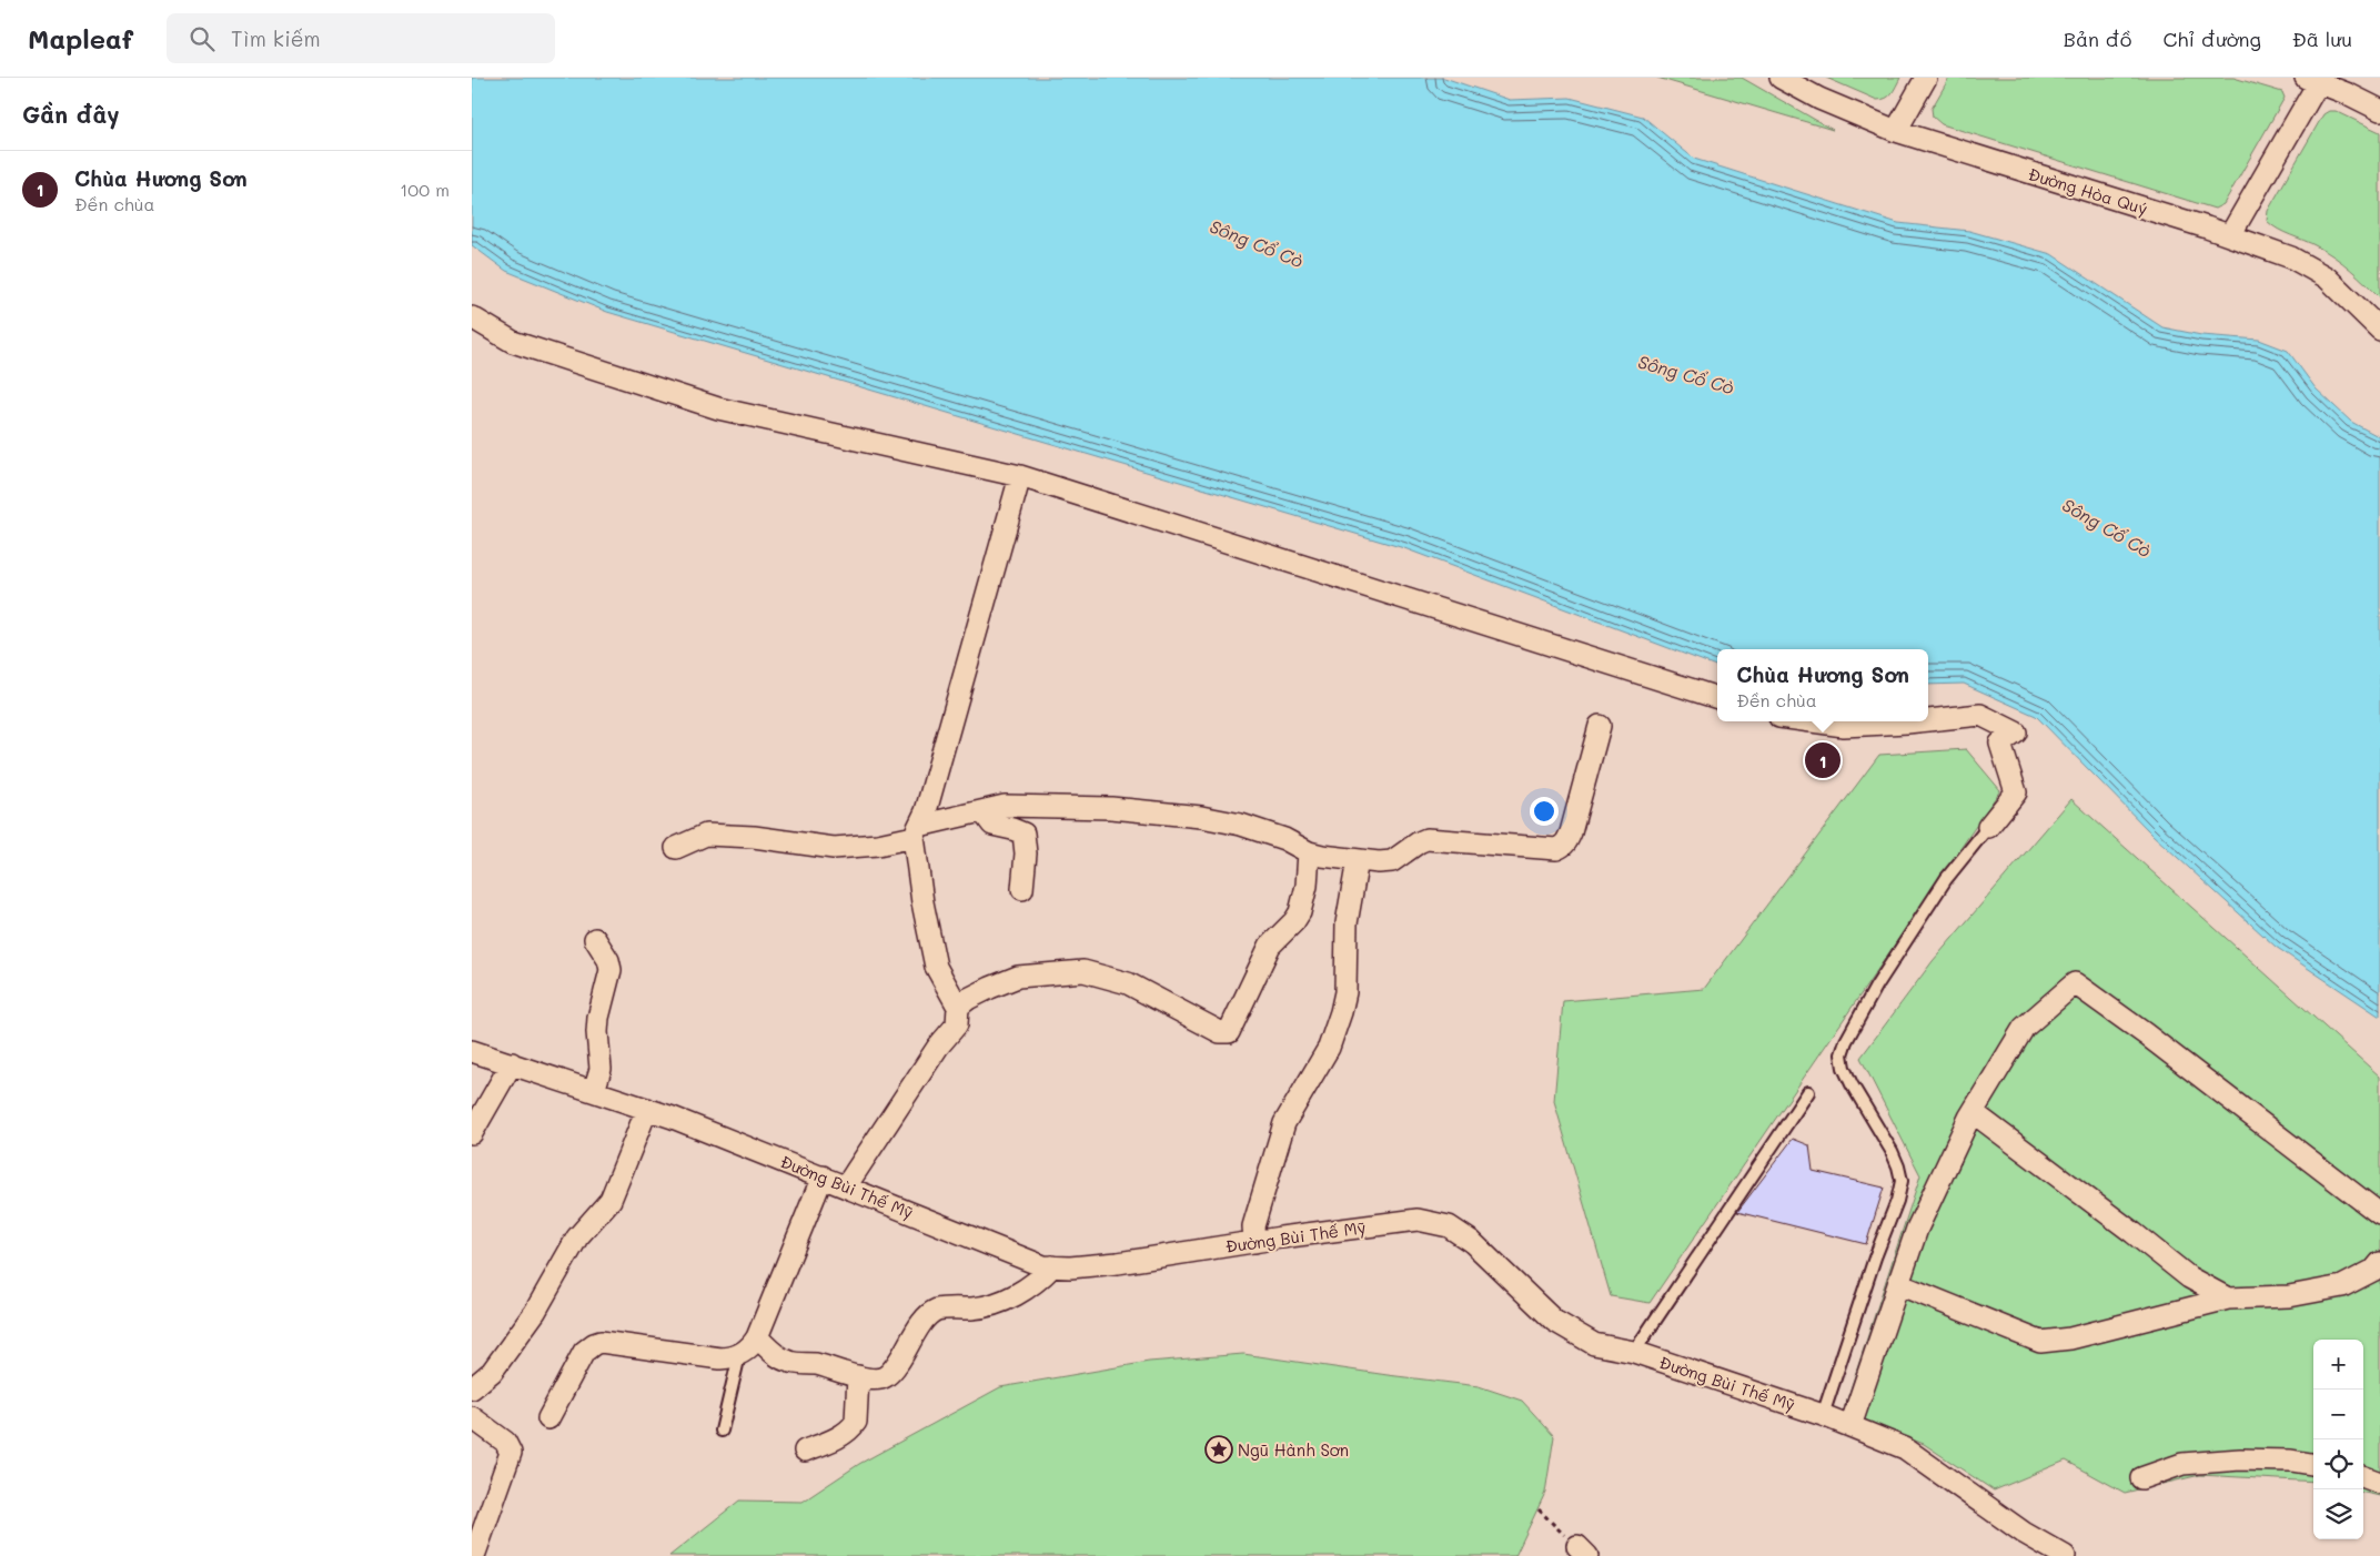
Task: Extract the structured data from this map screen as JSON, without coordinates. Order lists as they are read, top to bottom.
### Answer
{
  "streets": {
    "street": ["Đường Hòa Quý", "Đường Bùi Thế Mỹ"]
  },
  "water": ["Sông Cổ Cò"],
  "places": {
    "place": ["Ngũ Hành Sơn"]
  },
  "page": {
    "header": "Mapleaf",
    "search": "Tìm kiếm",
    "nav": ["Bản đồ", "Chỉ đường", "Đã lưu"],
    "heading": "Gần đây",
    "list": [
      {
        "mark": "1",
        "name": "Chùa Hương Sơn",
        "note": "Đền chùa",
        "value": "100 m"
      }
    ],
    "popup": ["Chùa Hương Sơn", "Đền chùa"],
    "pins": "1",
    "map_buttons": ["+", "−"]
  }
}
